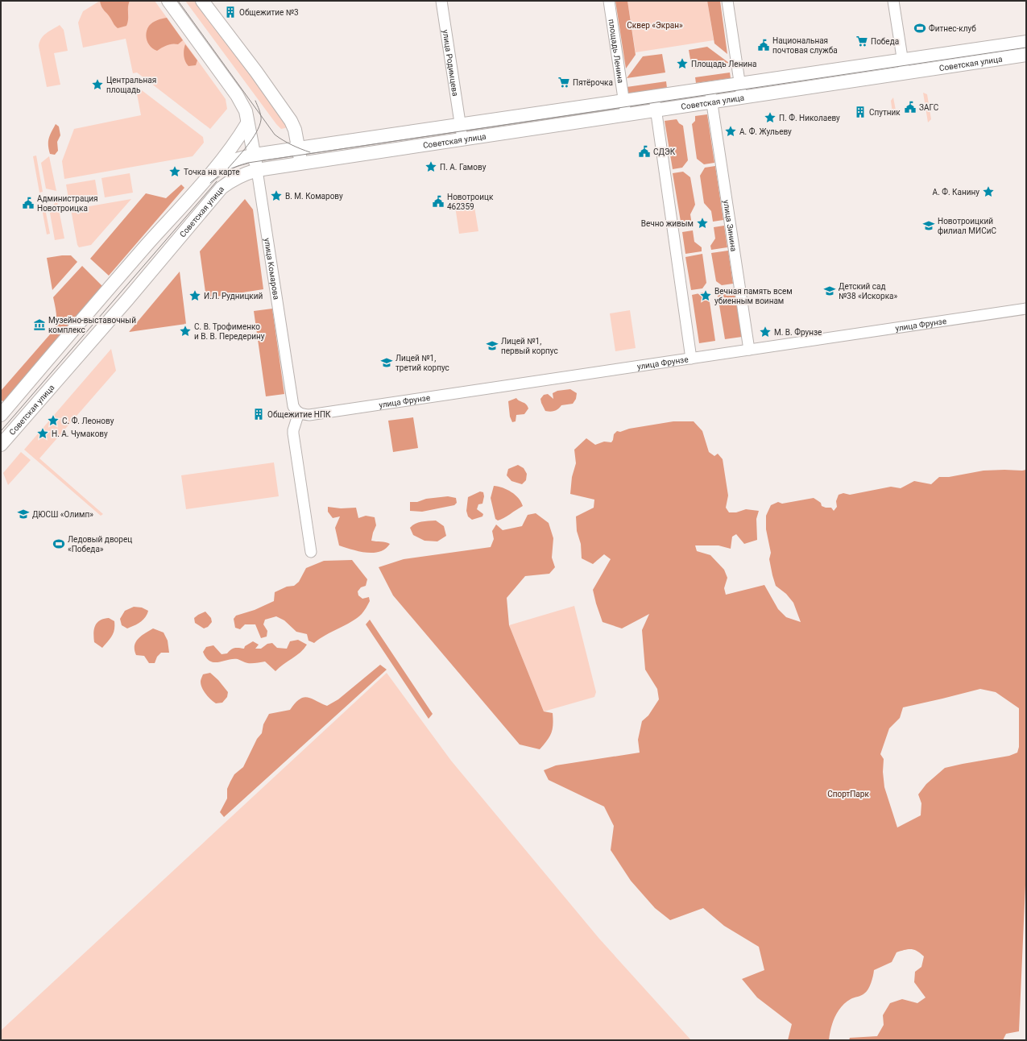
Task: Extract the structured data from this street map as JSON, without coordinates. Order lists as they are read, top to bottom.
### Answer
{
  "streets": {
    "main road": ["Советская улица", "улица Комарова"],
    "street": [
      "площадь Ленина",
      "улица Родимцева",
      "улица Зинина",
      "улица Фрунзе"
    ]
  },
  "crossings": [
    ["площадь Ленина", "Советская улица"],
    ["улица Родимцева", "Советская улица"],
    ["Советская улица", "улица Зинина"],
    ["Советская улица", "улица Комарова"],
    ["улица Зинина", "улица Фрунзе"],
    ["улица Комарова", "улица Фрунзе"]
  ],
  "parks": ["Сквер «Экран»", "СпортПарк"],
  "places": {
    "building": ["Общежитие №3", "Спутник", "Общежитие НПК"],
    "sports": ["Фитнес-клуб", "Ледовый дворец «Победа»"],
    "supermarket": ["Победа", "Пятёрочка"],
    "public building": [
      "Национальная почтовая служба",
      "ЗАГС",
      "СДЭК",
      "Новотроицк 462359",
      "Администрация Новотроицка"
    ],
    "place": [
      "Площадь Ленина",
      "Центральная площадь",
      "П. Ф. Николаеву",
      "А. Ф. Жульеву",
      "П. А. Гамову",
      "Точка на карте",
      "А. Ф. Канину",
      "В. М. Комарову",
      "Вечно живым",
      "И.Л. Рудницкий",
      "Вечная память всем убиенным воинам",
      "С. В. Трофименко и В. В. Передерину",
      "М. В. Фрунзе",
      "С. Ф. Леонову",
      "Н. А. Чумакову"
    ],
    "school or university": [
      "Новотроицкий филиал МИСиС",
      "Детский сад №38 «Искорка»",
      "Лицей №1, первый корпус",
      "Лицей №1, третий корпус",
      "ДЮСШ «Олимп»"
    ],
    "museum": ["Музейно-выставочный комплекс"]
  }
}
